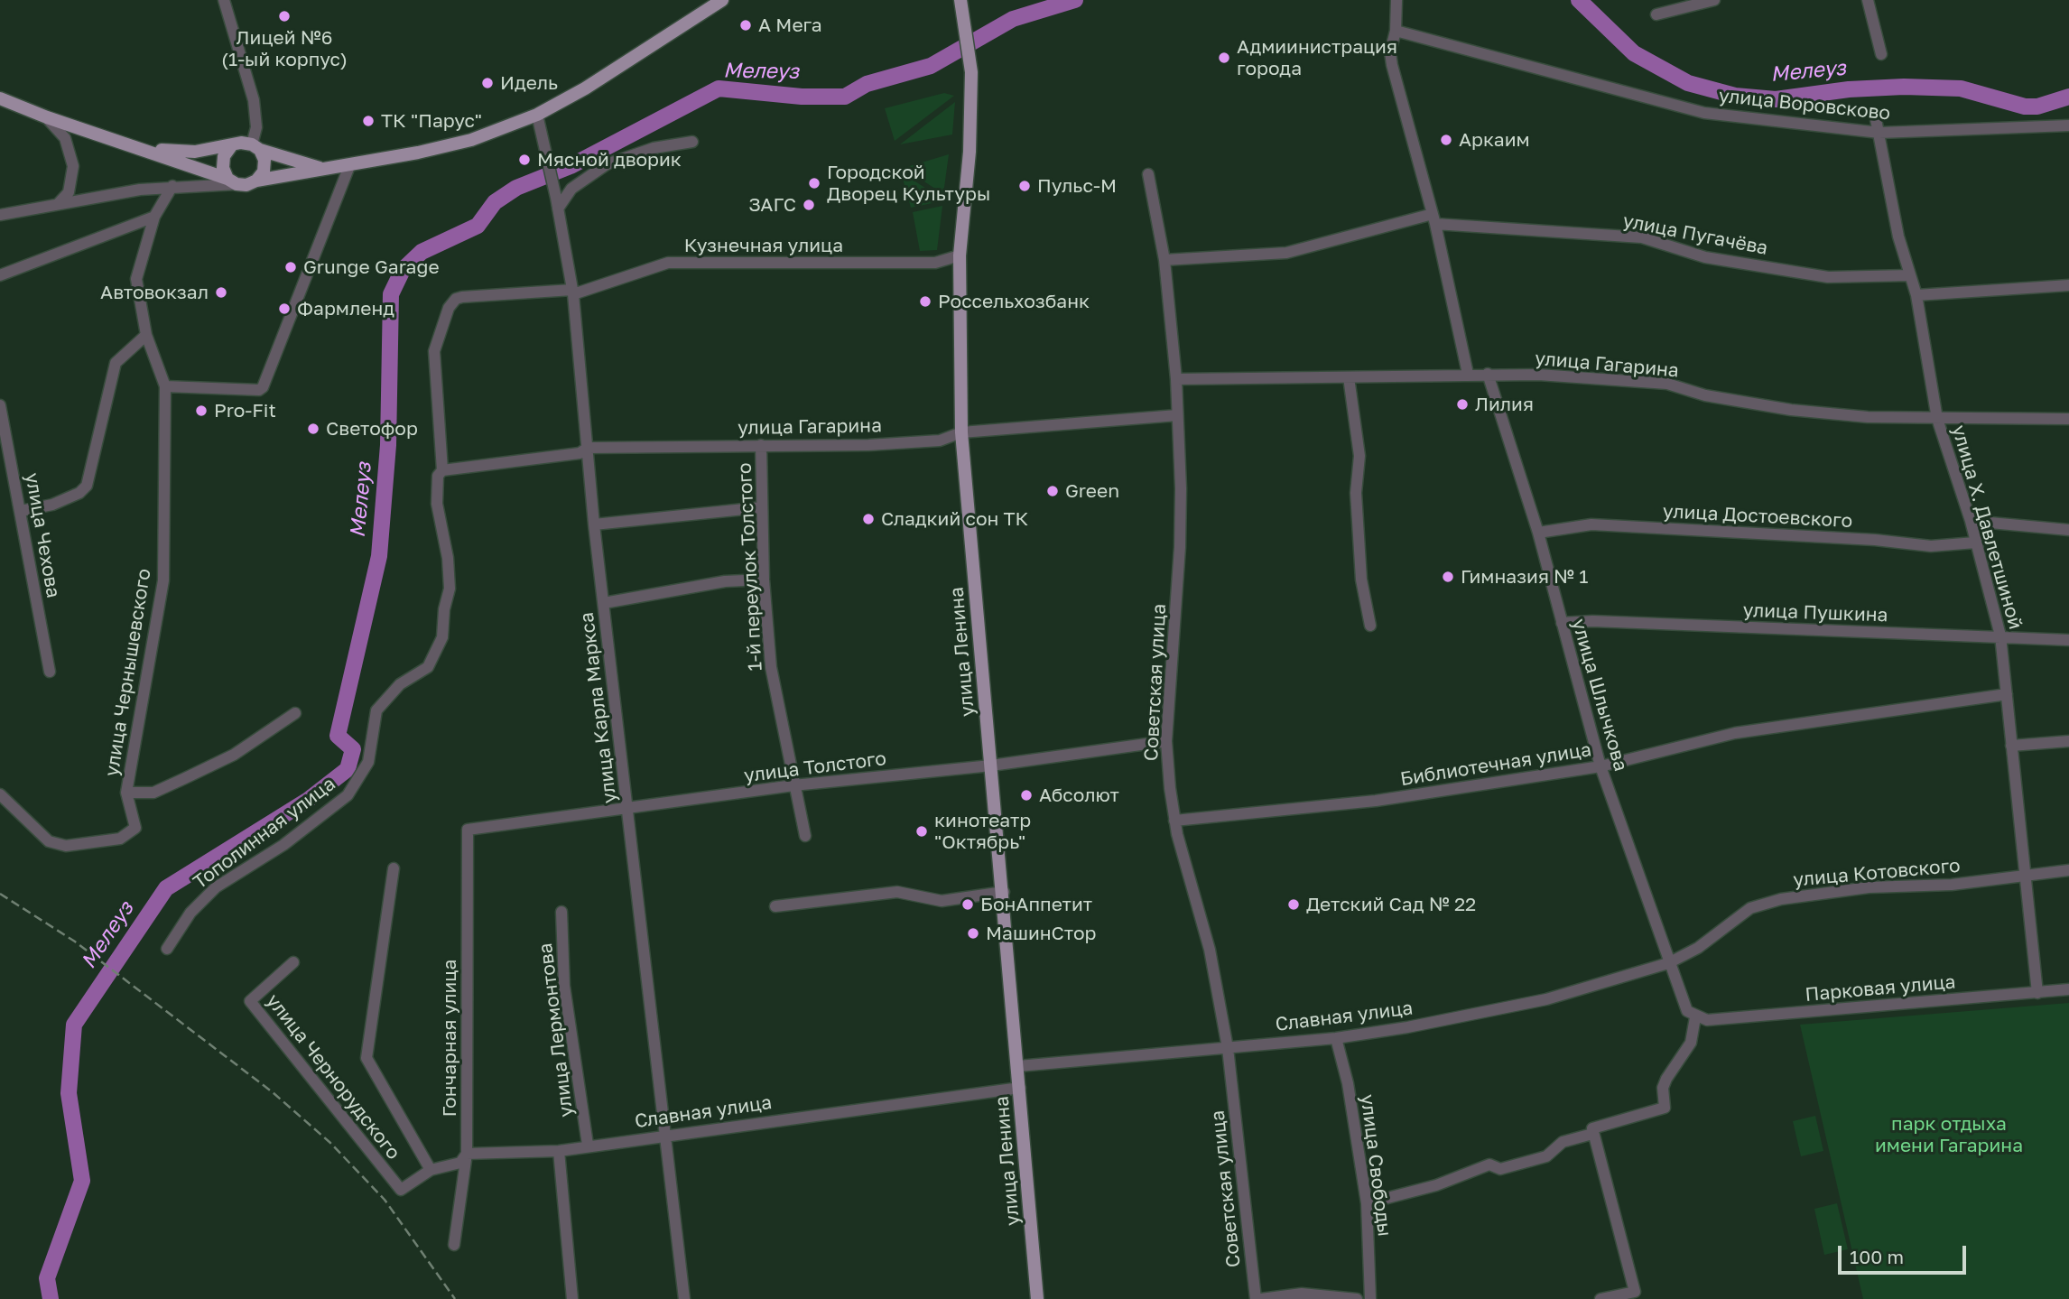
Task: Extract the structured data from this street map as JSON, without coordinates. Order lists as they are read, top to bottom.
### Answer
{
  "streets": {
    "main road": ["улица Ленина"],
    "street": [
      "улица Воровсково",
      "улица Пугачёва",
      "Кузнечная улица",
      "улица Гагарина",
      "улица Достоевского",
      "улица Х. Давлетшиной",
      "улица Чехова",
      "1-й переулок Толстого",
      "улица Пушкина",
      "улица Чернышевского",
      "Советская улица",
      "улица Шлычкова",
      "улица Карла Маркса",
      "Библиотечная улица",
      "улица Толстого",
      "Тополинная улица",
      "улица Котовского",
      "Парковая улица",
      "Славная улица",
      "улица Лермонтова",
      "Гончарная улица",
      "улица Чернорудского",
      "улица Свободы"
    ]
  },
  "crossings": [
    ["улица Воровсково", "улица Х. Давлетшиной"],
    ["улица Пугачёва", "улица Х. Давлетшиной"],
    ["улица Пугачёва", "Советская улица"],
    ["Кузнечная улица", "улица Ленина"],
    ["Кузнечная улица", "улица Карла Маркса"],
    ["Кузнечная улица", "Тополинная улица"],
    ["улица Гагарина", "улица Х. Давлетшиной"],
    ["улица Гагарина", "1-й переулок Толстого"],
    ["улица Гагарина", "улица Ленина"],
    ["улица Гагарина", "Советская улица"],
    ["улица Гагарина", "улица Шлычкова"],
    ["улица Гагарина", "улица Карла Маркса"],
    ["улица Гагарина", "Тополинная улица"],
    ["улица Достоевского", "улица Х. Давлетшиной"],
    ["улица Достоевского", "улица Шлычкова"],
    ["улица Х. Давлетшиной", "улица Пушкина"],
    ["улица Х. Давлетшиной", "Библиотечная улица"],
    ["улица Х. Давлетшиной", "улица Котовского"],
    ["улица Х. Давлетшиной", "Парковая улица"],
    ["1-й переулок Толстого", "улица Толстого"],
    ["улица Пушкина", "улица Шлычкова"],
    ["улица Ленина", "улица Толстого"],
    ["улица Ленина", "Славная улица"],
    ["Советская улица", "Библиотечная улица"],
    ["Советская улица", "улица Толстого"],
    ["Советская улица", "Славная улица"],
    ["улица Шлычкова", "Библиотечная улица"],
    ["улица Шлычкова", "улица Котовского"],
    ["улица Шлычкова", "Парковая улица"],
    ["улица Шлычкова", "Славная улица"],
    ["улица Карла Маркса", "улица Толстого"],
    ["улица Карла Маркса", "Славная улица"],
    ["улица Толстого", "Гончарная улица"],
    ["улица Котовского", "Славная улица"],
    ["Славная улица", "улица Лермонтова"],
    ["Славная улица", "Гончарная улица"],
    ["Славная улица", "улица Чернорудского"],
    ["Славная улица", "улица Свободы"]
  ],
  "water": ["Мелеуз"],
  "parks": ["парк отдыха имени Гагарина"],
  "places": [
    "Лицей №6 (1-ый корпус)",
    "А Мега",
    "Адмиинистрация города",
    "Идель",
    "ТК \"Парус\"",
    "Аркаим",
    "Мясной дворик",
    "Городской Дворец Культуры",
    "Пульс-М",
    "ЗАГС",
    "Grunge Garage",
    "Автовокзал",
    "Россельхозбанк",
    "Фармленд",
    "Лилия",
    "Pro-Fit",
    "Светофор",
    "Green",
    "Сладкий сон ТК",
    "Гимназия № 1",
    "Абсолют",
    "кинотеатр \"Октябрь\"",
    "БонАппетит",
    "Детский Сад № 22",
    "МашинСтор"
  ],
  "scale_bar": "100 m"
}
